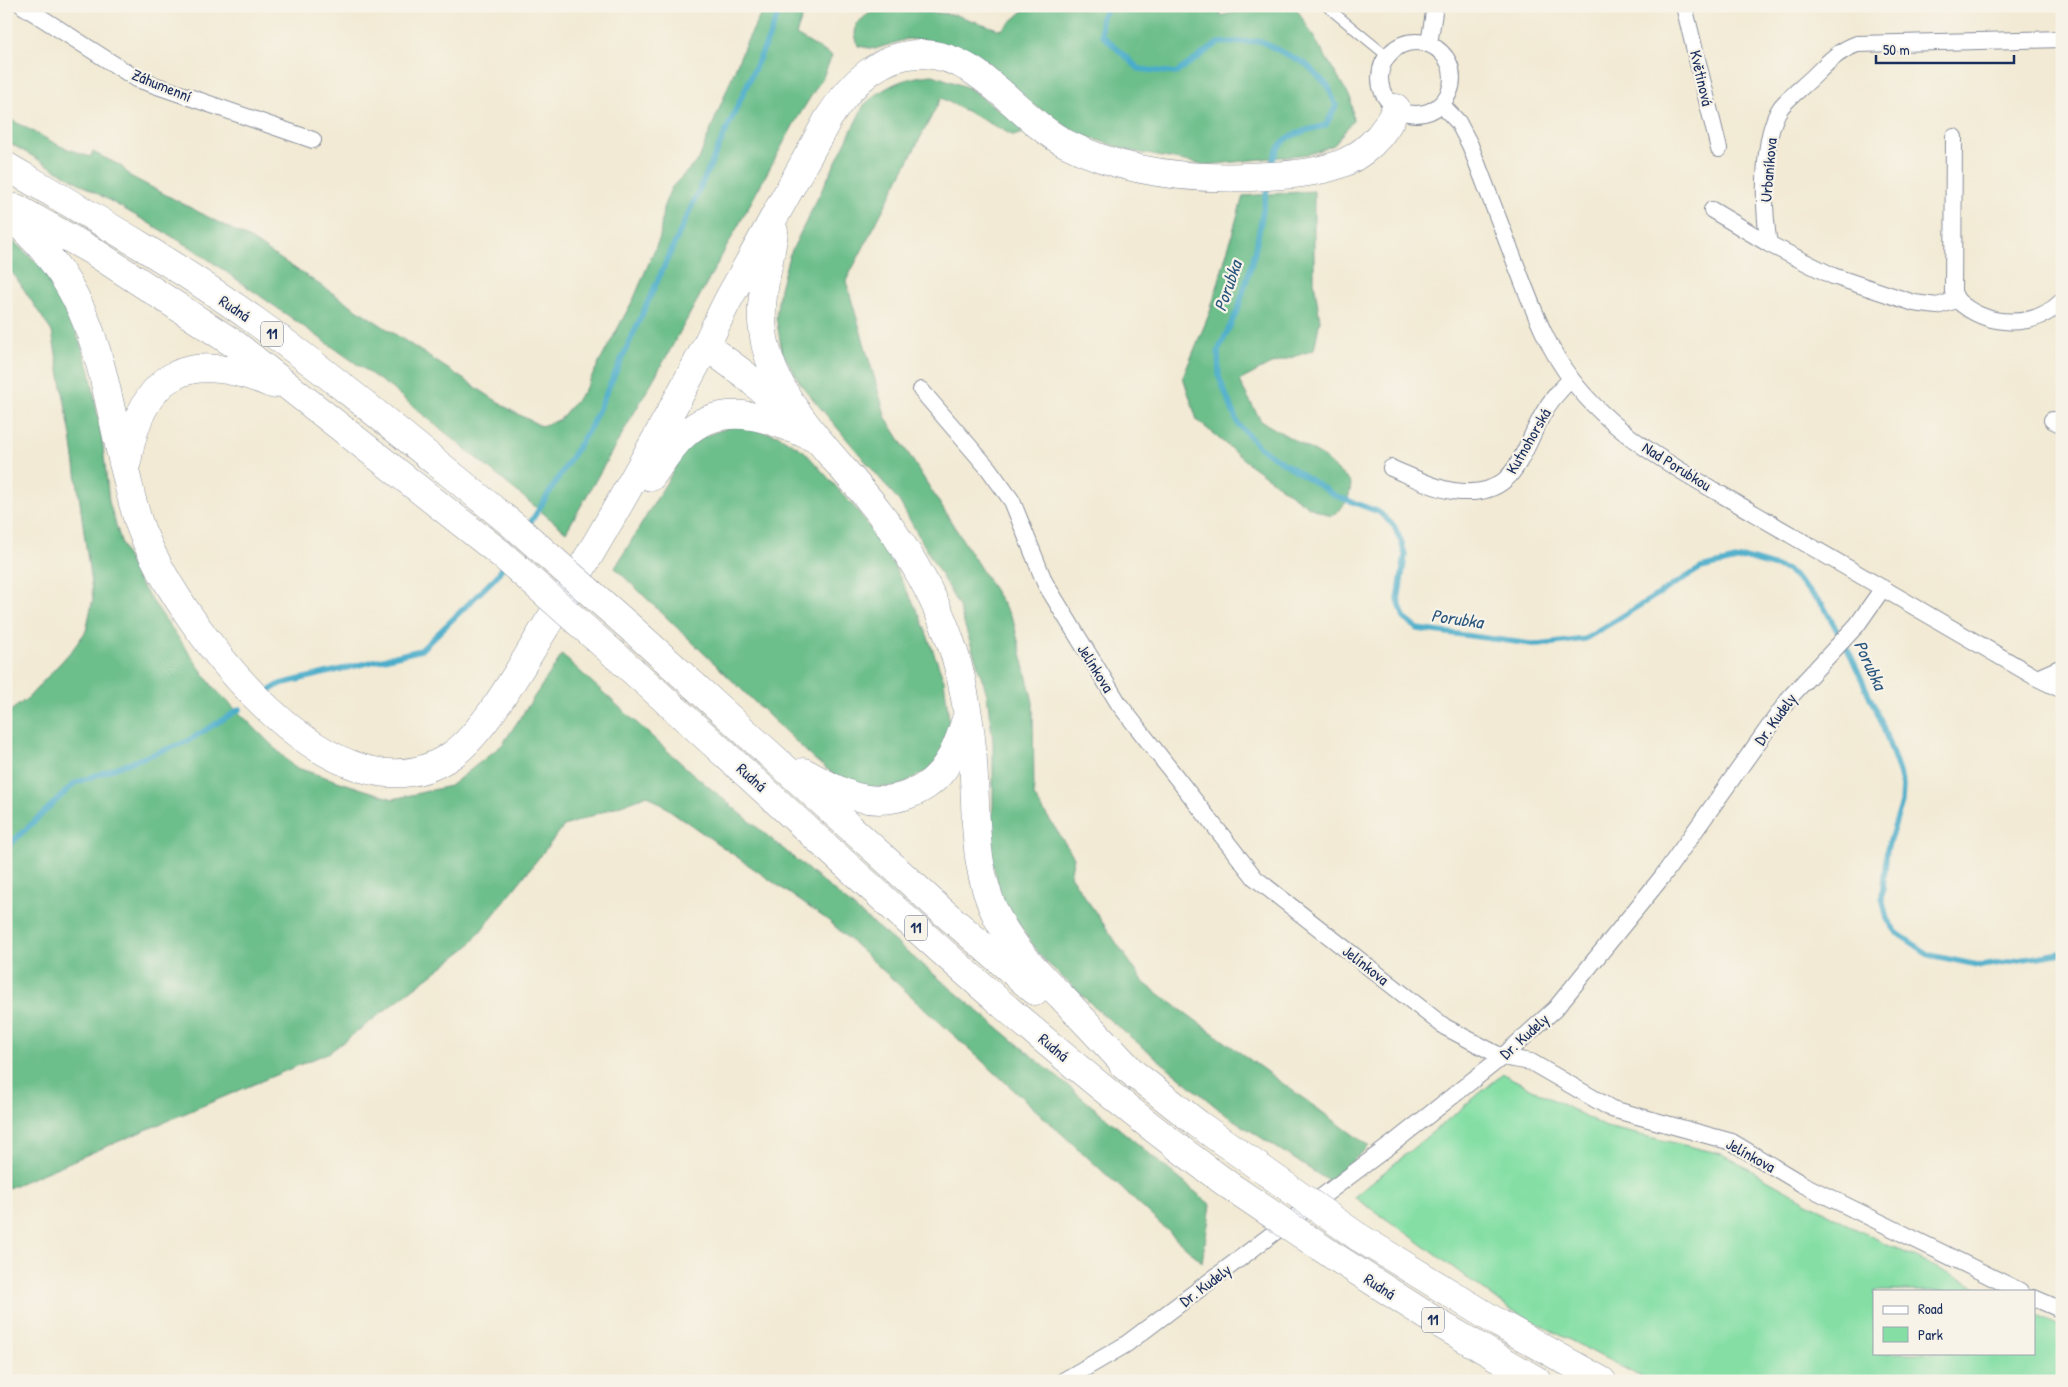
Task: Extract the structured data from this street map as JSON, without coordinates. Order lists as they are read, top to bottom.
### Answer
{
  "streets": {
    "highway": ["Rudná", "11"],
    "street": [
      "Květinová",
      "Záhumenní",
      "Urbaníkova",
      "Kutnohorská",
      "Nad Porubkou",
      "Jelínkova",
      "Dr. Kudely"
    ]
  },
  "crossings": [
    ["Kutnohorská", "Nad Porubkou"],
    ["Nad Porubkou", "Dr. Kudely"],
    ["Jelínkova", "Dr. Kudely"]
  ],
  "water": ["Porubka"],
  "legend": ["Road", "Park"],
  "scale_bar": "50 m"
}
